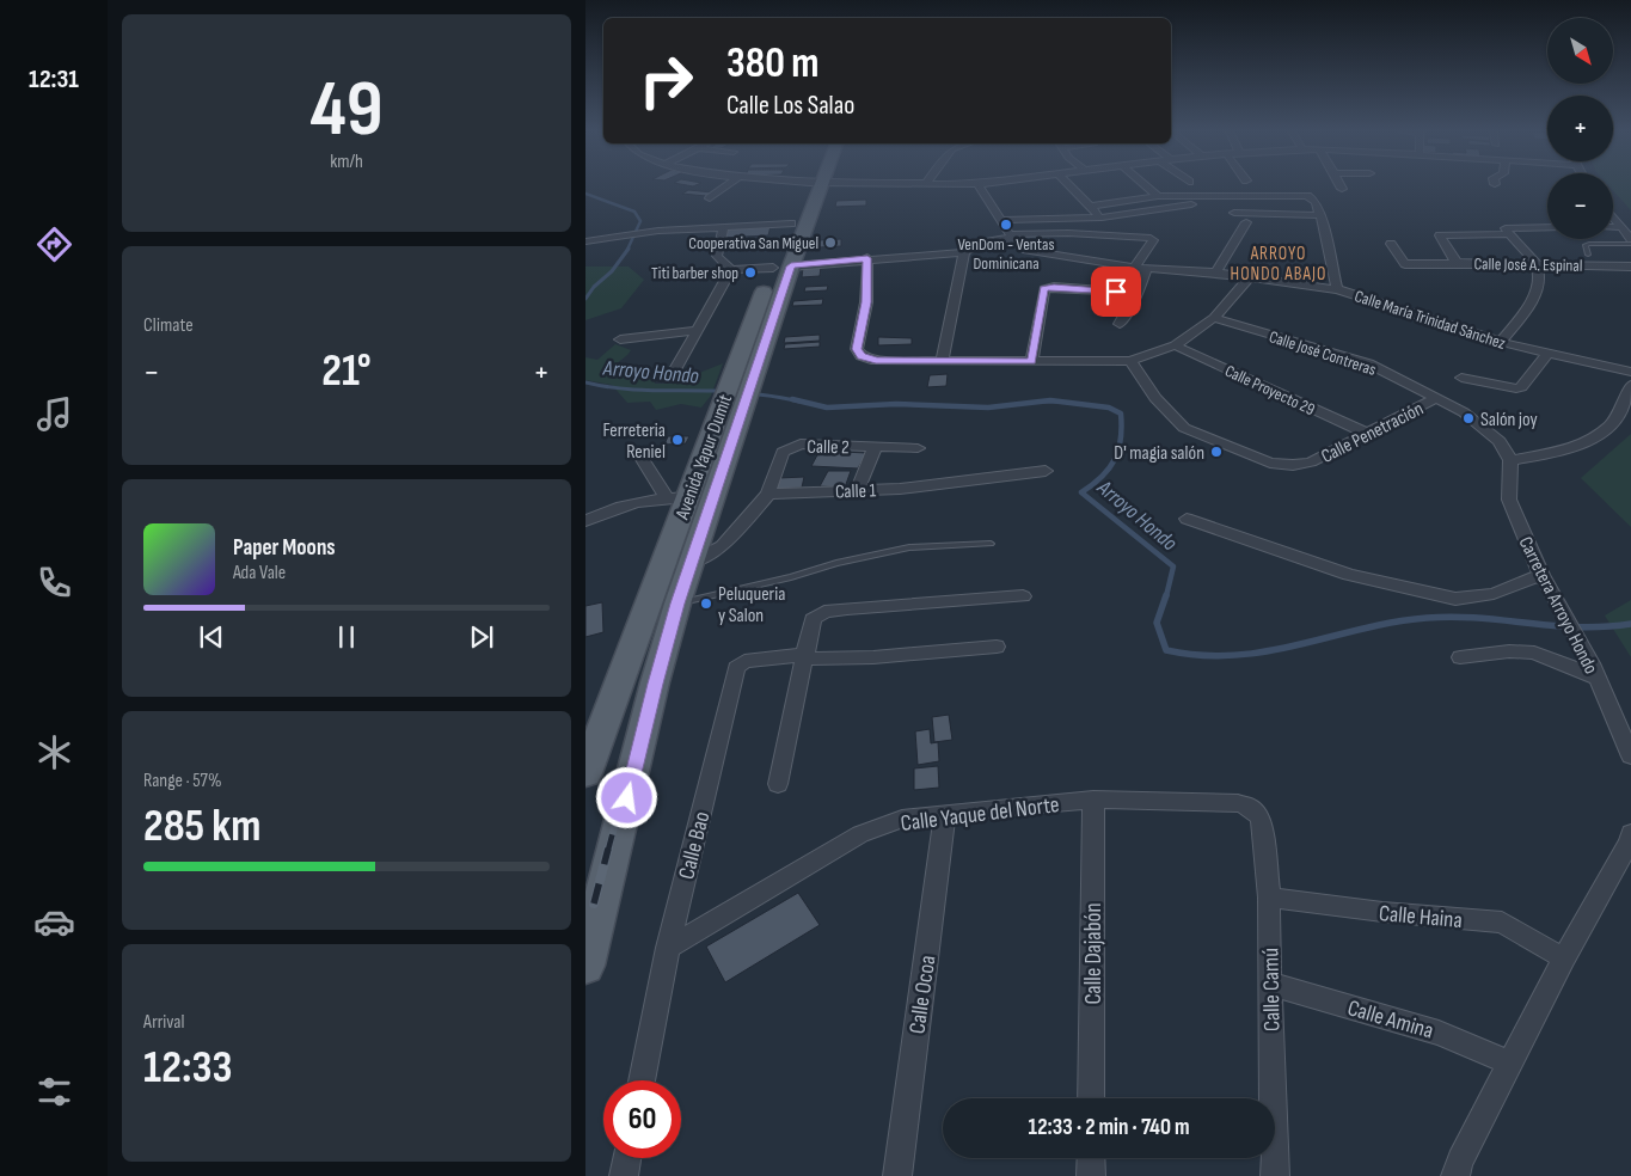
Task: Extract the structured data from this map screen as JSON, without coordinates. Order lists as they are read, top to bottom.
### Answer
{
  "streets": {
    "main road": ["Avenida Yapur Dumit"],
    "street": [
      "Calle José A. Espinal",
      "Calle María Trinidad Sánchez",
      "Calle José Contreras",
      "Calle Proyecto 29",
      "Calle Penetración",
      "Calle 2",
      "Calle 1",
      "Carretera Arroyo Hondo",
      "Calle Yaque del Norte",
      "Calle Bao",
      "Calle Haina",
      "Calle Dajabón",
      "Calle Camú",
      "Calle Ocoa",
      "Calle Amina"
    ]
  },
  "crossings": [
    ["Calle José Contreras", "Calle Penetración"],
    ["Calle José Contreras", "Carretera Arroyo Hondo"],
    ["Calle Proyecto 29", "Calle Penetración"],
    ["Calle 2", "Calle 1"],
    ["Calle Yaque del Norte", "Calle Bao"],
    ["Calle Yaque del Norte", "Calle Dajabón"],
    ["Calle Yaque del Norte", "Calle Camú"],
    ["Calle Yaque del Norte", "Calle Ocoa"],
    ["Calle Haina", "Calle Camú"],
    ["Calle Camú", "Calle Amina"]
  ],
  "districts": ["ARROYO HONDO ABAJO"],
  "water": ["Arroyo Hondo"],
  "places": [
    "VenDom - Ventas Dominicana",
    "Cooperativa San Miguel",
    "Titi barber shop",
    "Salón joy",
    "Ferreteria Reniel",
    "D' magia salón",
    "Peluqueria y Salon"
  ],
  "north": "bottom right",
  "page": {
    "tabs": "12:31",
    "tile": [
      ["49", "km/h"],
      "Climate",
      ["Range · 57%", "285 km"],
      ["Arrival", "12:33"]
    ],
    "map_buttons": ["+", "−"],
    "turn": ["380 m", "Calle Los Salao"],
    "heat": ["−", "21°", "+"],
    "song": ["Paper Moons", "Ada Vale"],
    "limit": "60",
    "trip": "12:33 · 2 min · 740 m"
  }
}
